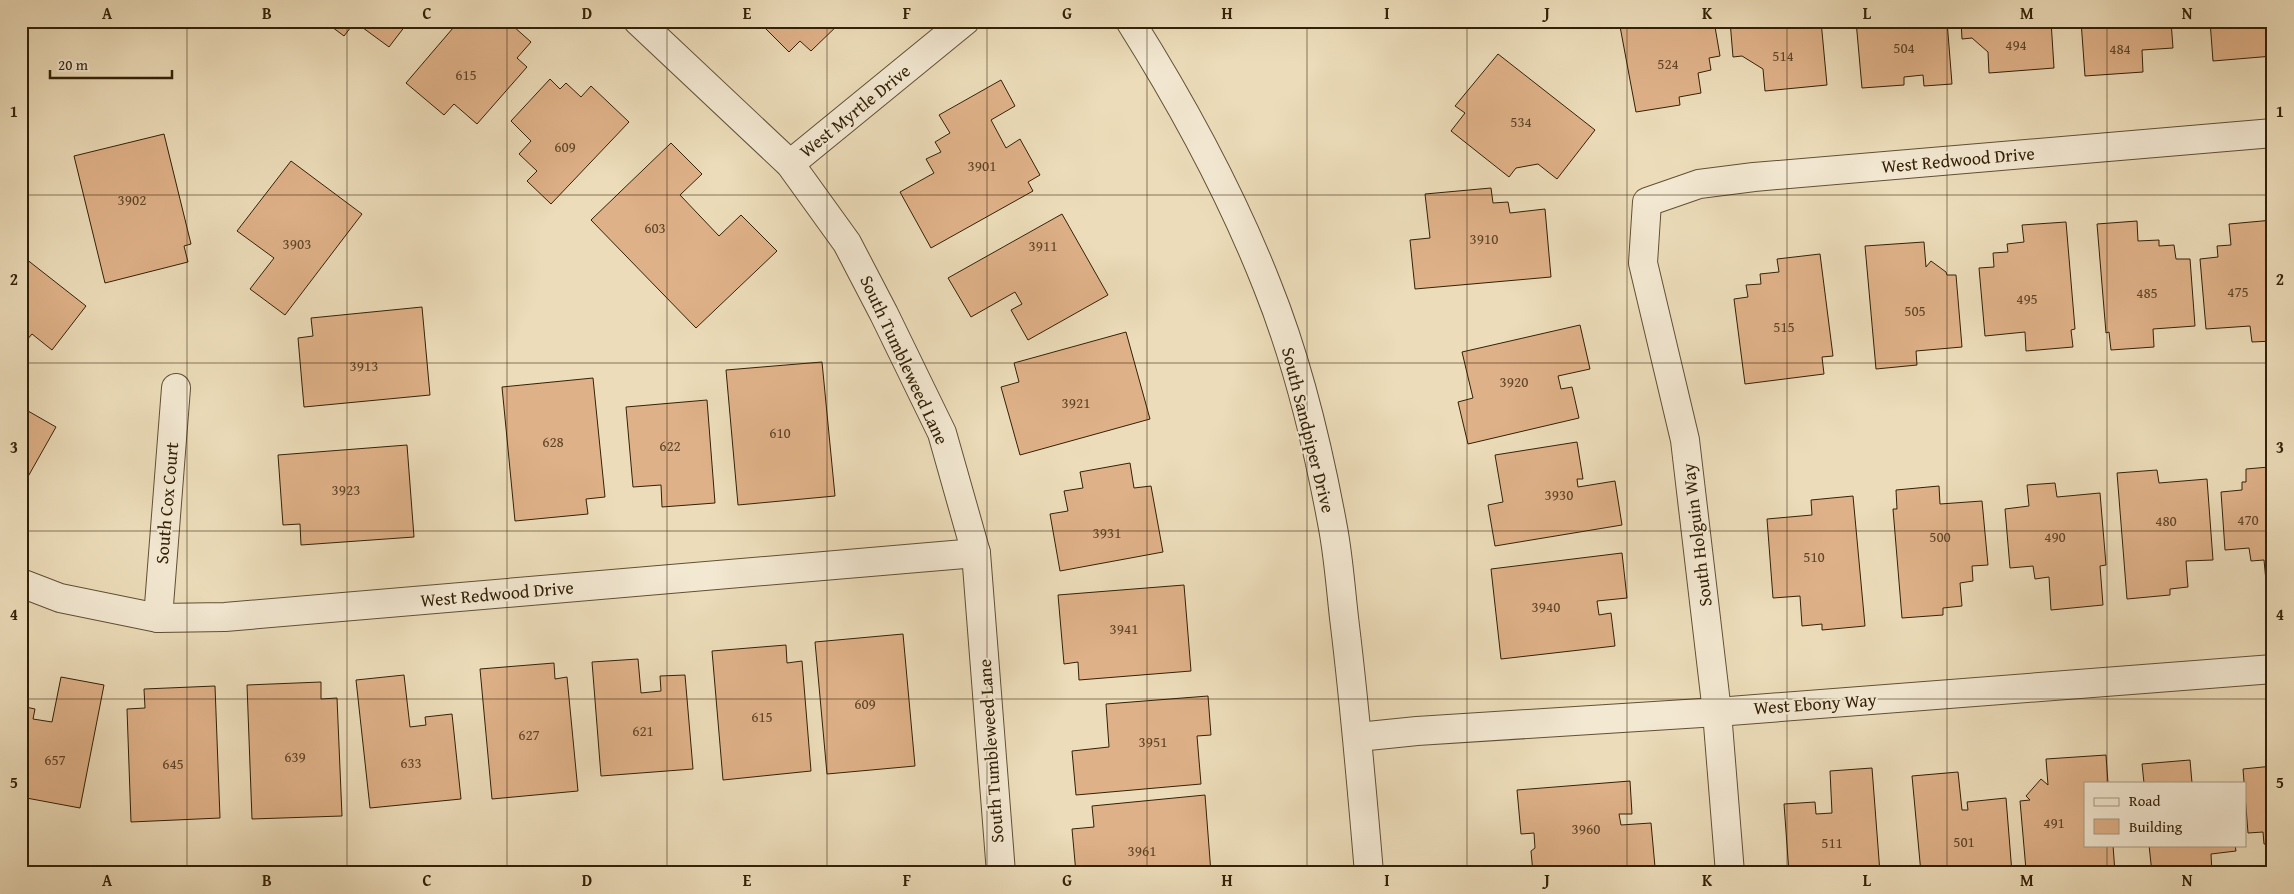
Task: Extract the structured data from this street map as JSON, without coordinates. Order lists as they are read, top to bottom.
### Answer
{
  "streets": {
    "street": [
      "West Myrtle Drive",
      "West Redwood Drive",
      "South Tumbleweed Lane",
      "South Sandpiper Drive",
      "South Cox Court",
      "South Holguin Way",
      "West Ebony Way"
    ]
  },
  "crossings": [
    ["West Myrtle Drive", "South Tumbleweed Lane"],
    ["West Redwood Drive", "South Tumbleweed Lane"],
    ["West Redwood Drive", "South Cox Court"],
    ["West Redwood Drive", "South Holguin Way"],
    ["South Sandpiper Drive", "West Ebony Way"],
    ["South Holguin Way", "West Ebony Way"]
  ],
  "house_numbers": [
    "494",
    "504",
    "484",
    "514",
    "524",
    "615",
    "534",
    "609",
    "3901",
    "3902",
    "603",
    "3910",
    "3903",
    "3911",
    "475",
    "485",
    "495",
    "505",
    "515",
    "3913",
    "3920",
    "3921",
    "610",
    "628",
    "622",
    "3923",
    "3930",
    "470",
    "480",
    "3931",
    "500",
    "490",
    "510",
    "3940",
    "3941",
    "609",
    "615",
    "621",
    "627",
    "3951",
    "639",
    "657",
    "633",
    "645",
    "491",
    "3960",
    "501",
    "511",
    "3961"
  ],
  "legend": ["Road", "Building"],
  "scale_bar": "20 m",
  "grid": {
    "columns": [
      "A",
      "B",
      "C",
      "D",
      "E",
      "F",
      "G",
      "H",
      "I",
      "J",
      "K",
      "L",
      "M",
      "N"
    ],
    "rows": [
      "1",
      "2",
      "3",
      "4",
      "5"
    ]
  }
}
